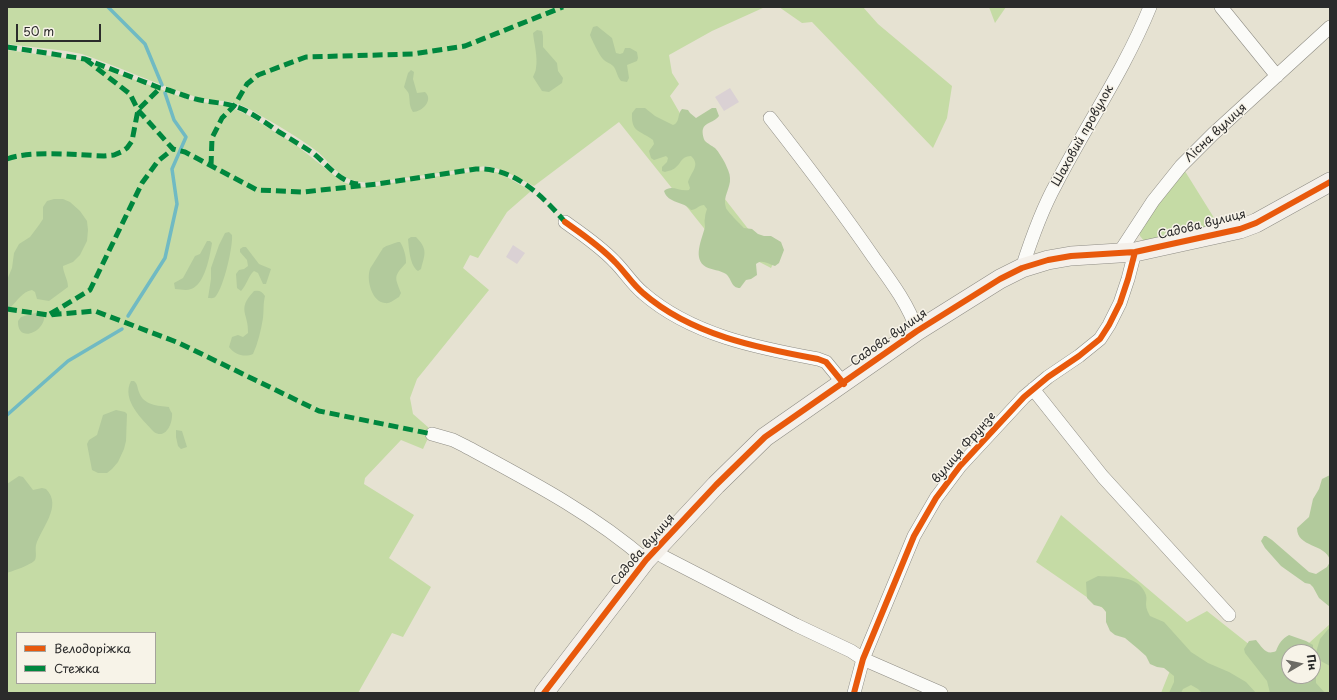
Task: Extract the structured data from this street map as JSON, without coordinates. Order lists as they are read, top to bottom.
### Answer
{
  "streets": {
    "street": [
      "Лісна вулиця",
      "Шаховий провулок",
      "Садова вулиця",
      "вулиця Фрунзе"
    ]
  },
  "crossings": [
    ["Лісна вулиця", "Садова вулиця"],
    ["Лісна вулиця", "вулиця Фрунзе"],
    ["Шаховий провулок", "Садова вулиця"],
    ["Садова вулиця", "вулиця Фрунзе"]
  ],
  "legend": ["Велодоріжка", "Стежка"],
  "scale_bar": "50 m",
  "north": "right"
}
